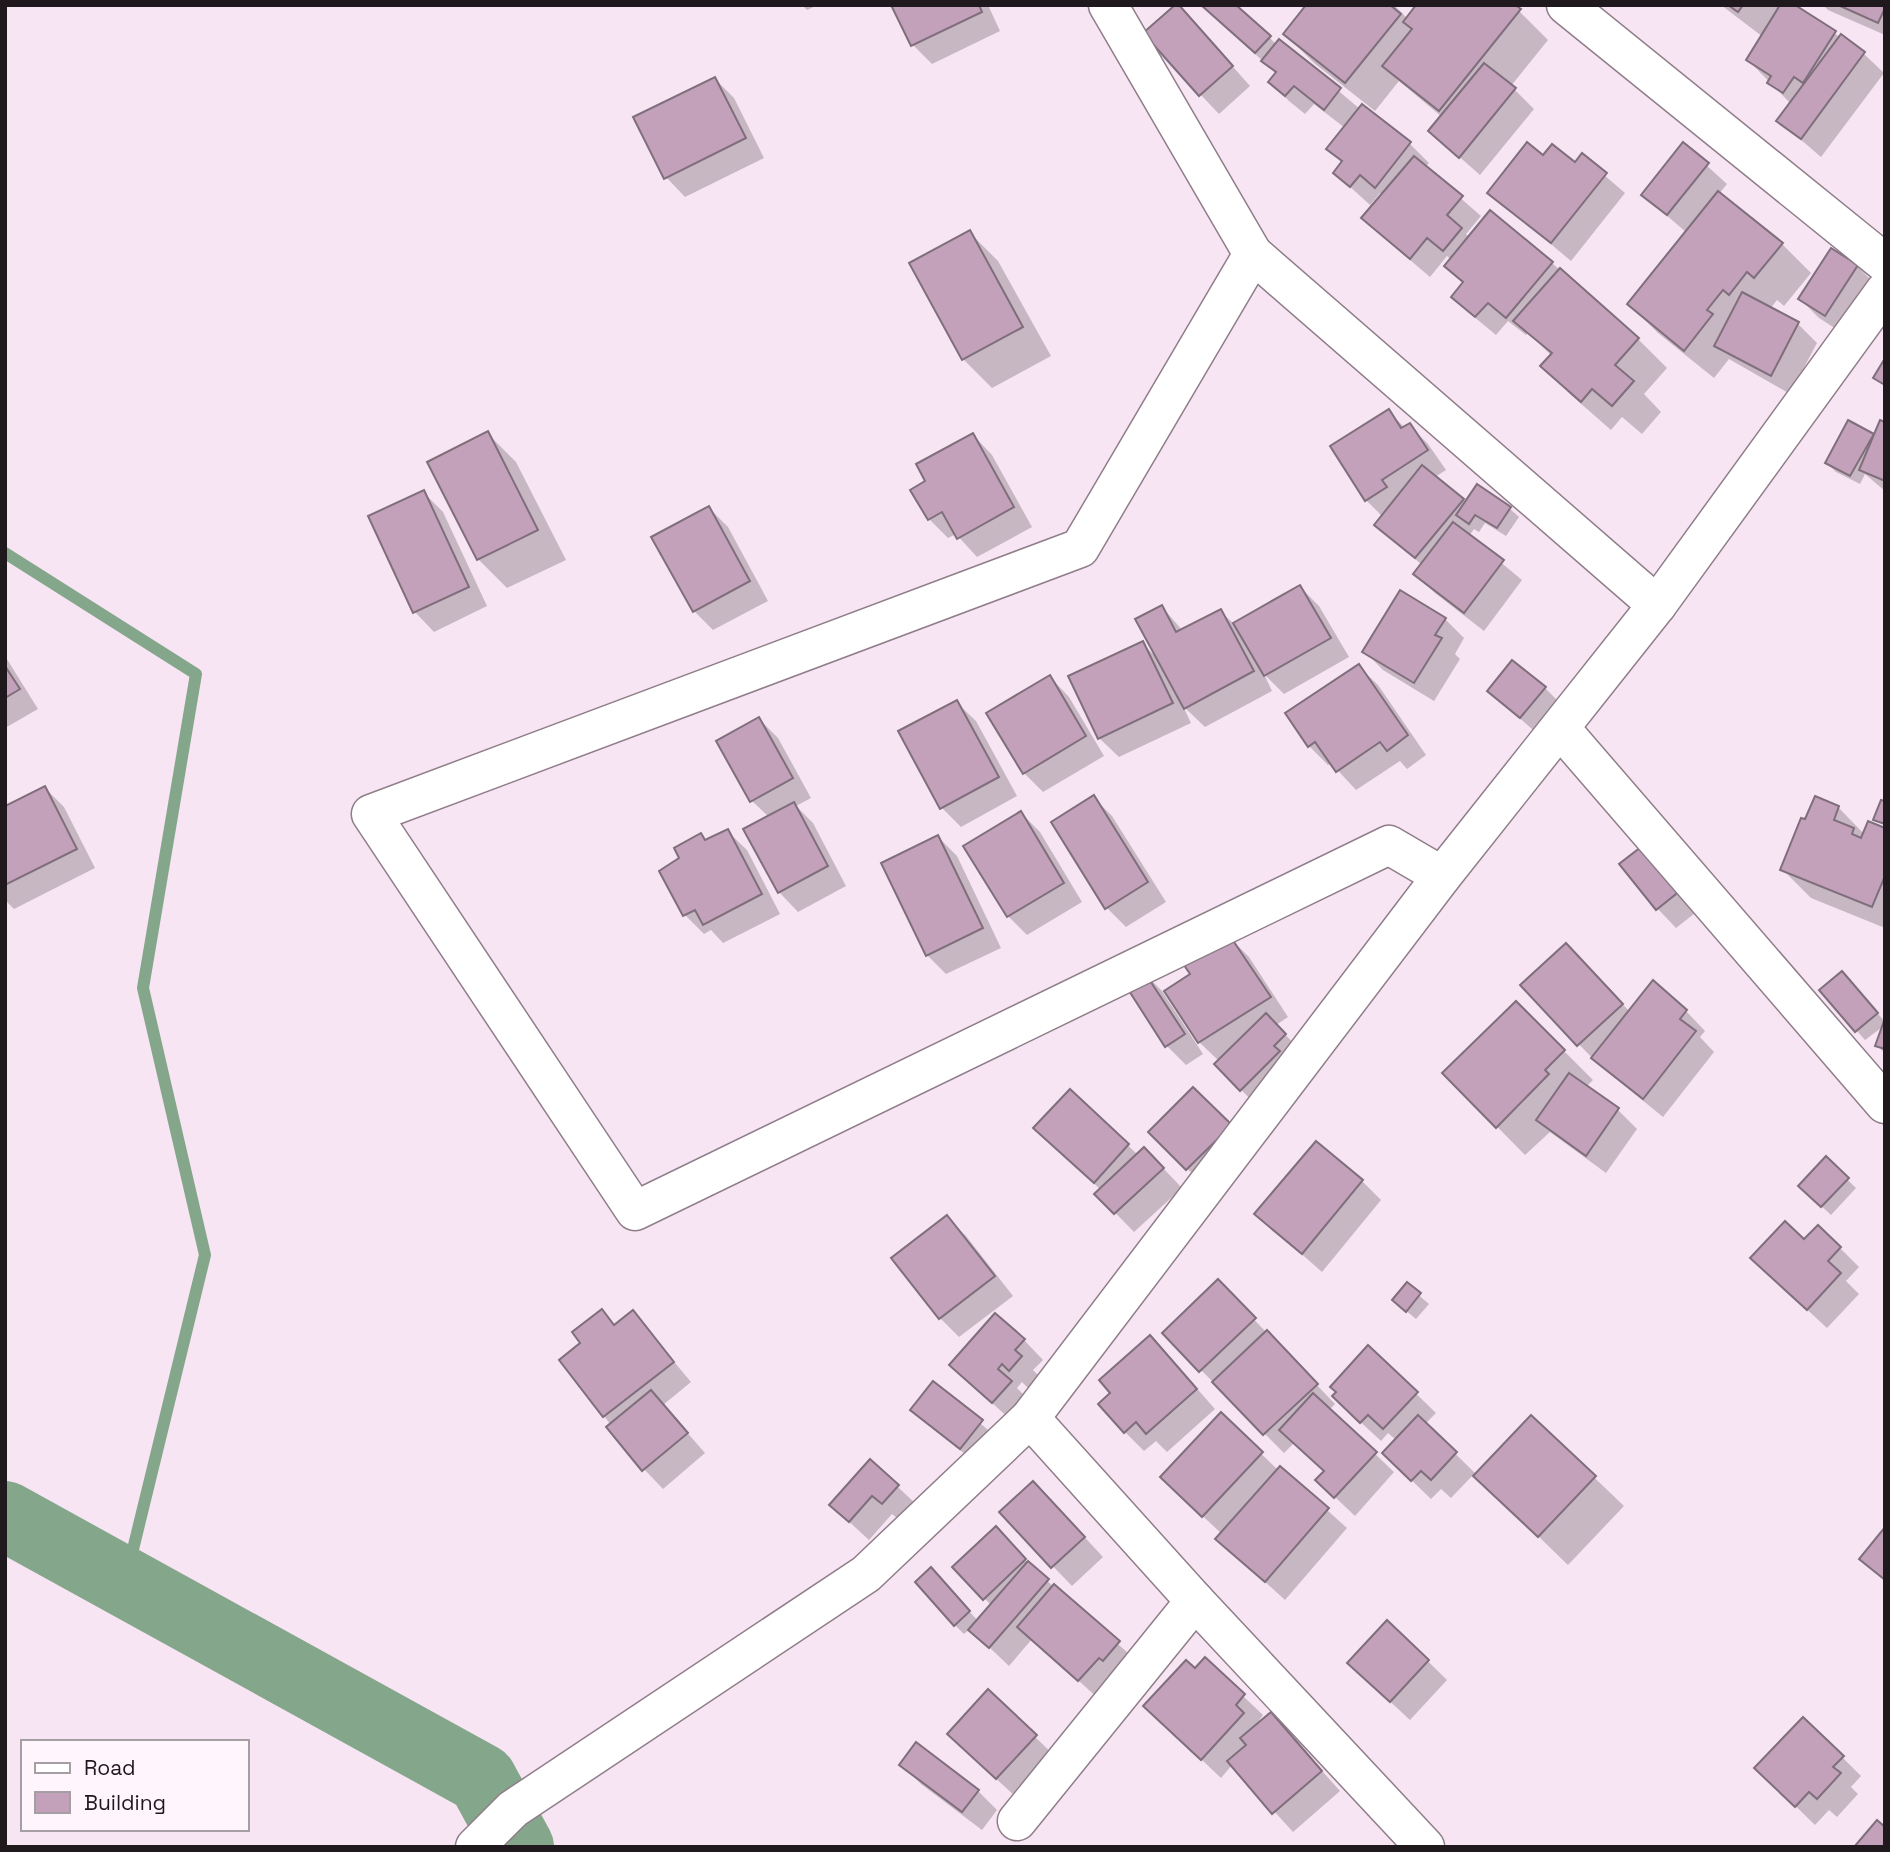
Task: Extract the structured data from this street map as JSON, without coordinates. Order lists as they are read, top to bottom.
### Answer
{
  "legend": ["Road", "Building"]
}
